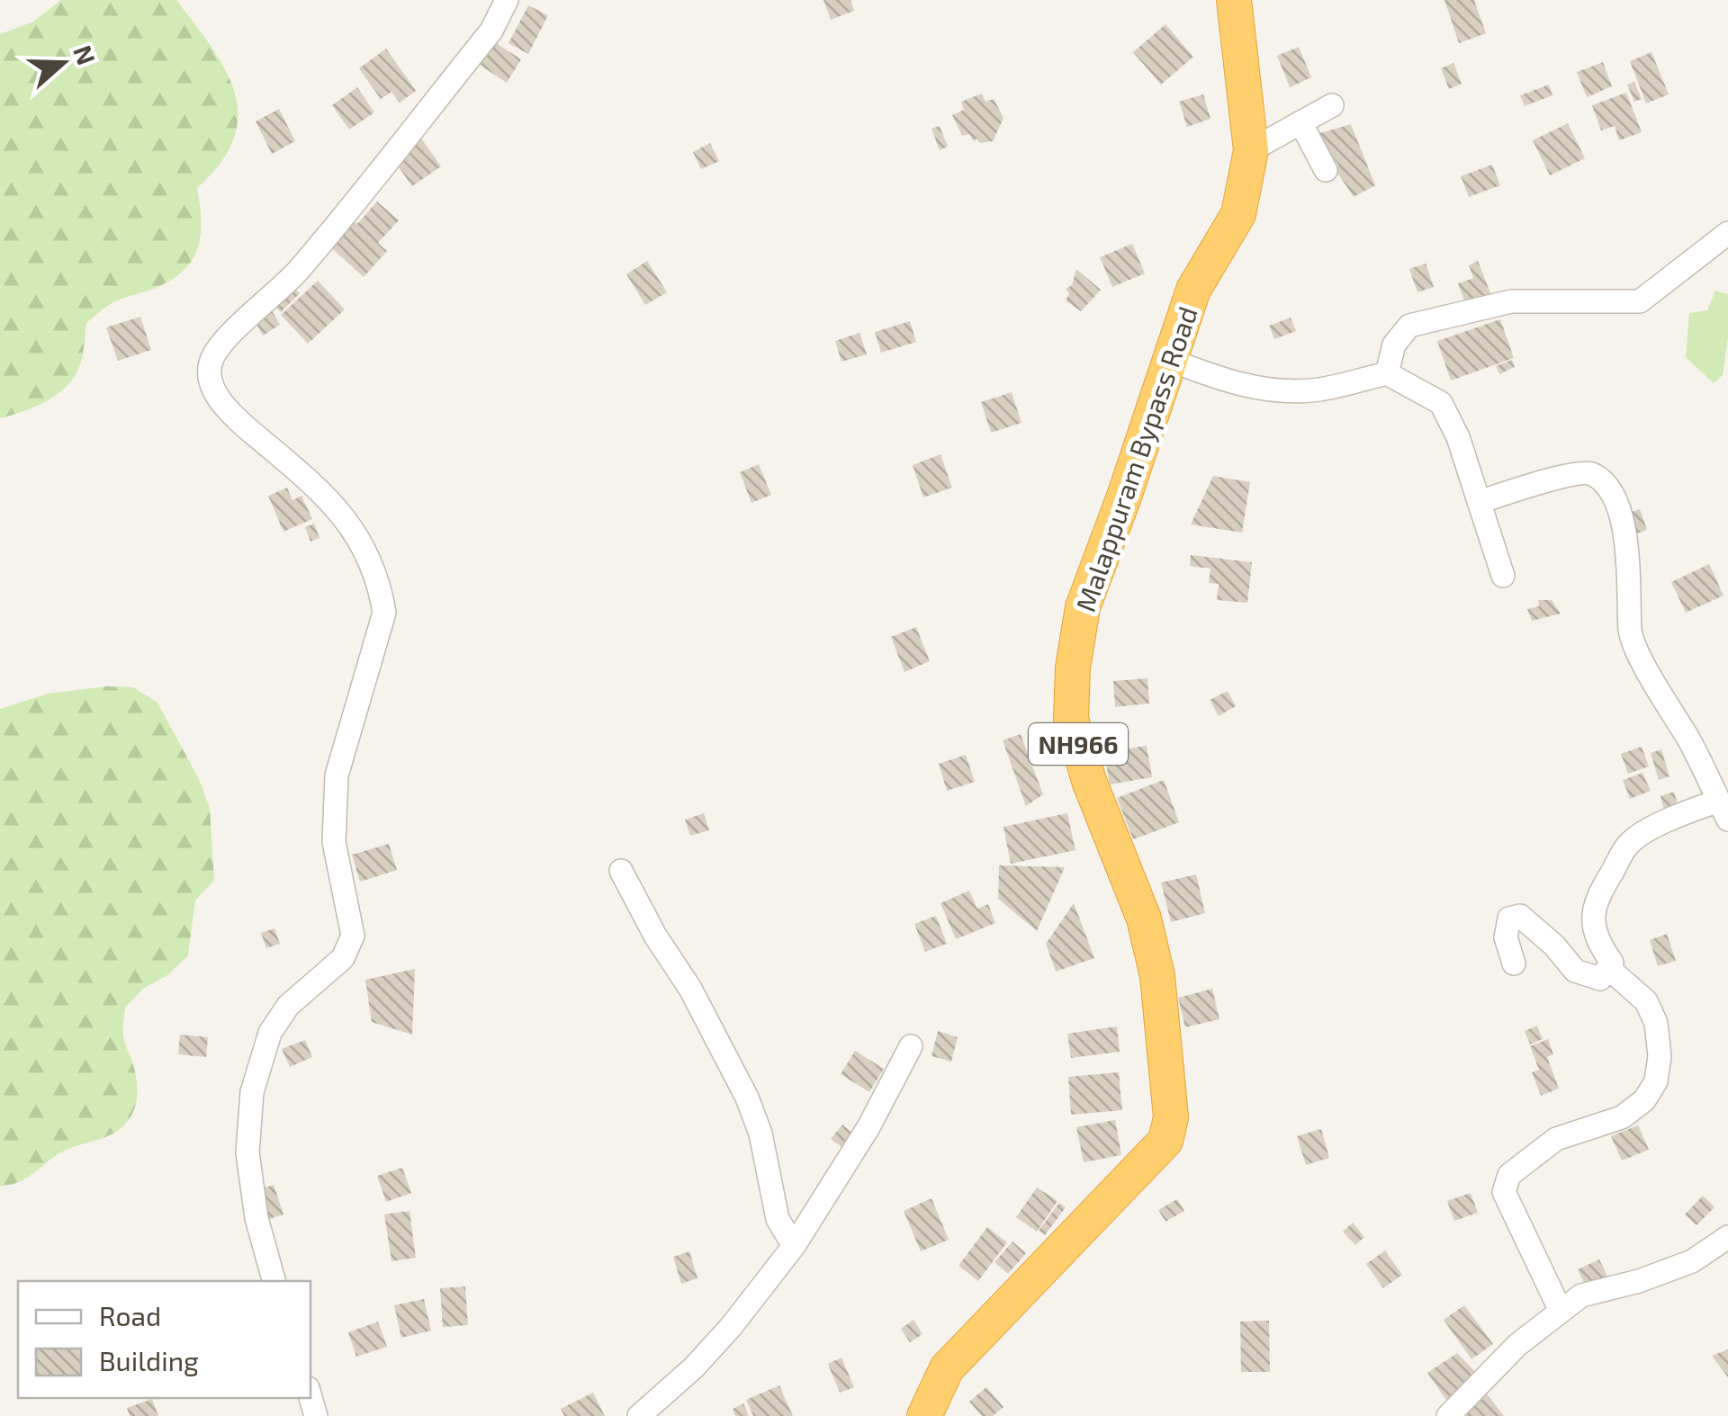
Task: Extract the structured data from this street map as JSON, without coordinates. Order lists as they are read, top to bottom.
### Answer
{
  "streets": {
    "highway": ["Malappuram Bypass Road", "NH966"]
  },
  "legend": ["Road", "Building"],
  "north": "right"
}
